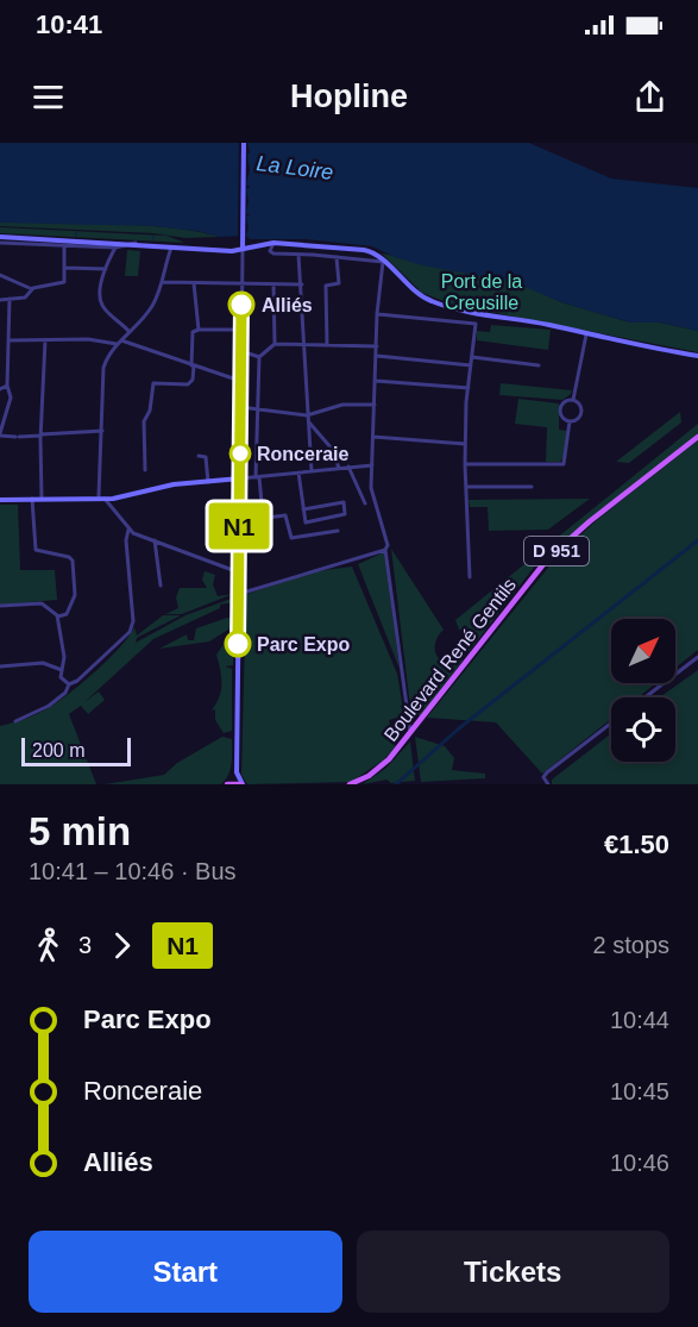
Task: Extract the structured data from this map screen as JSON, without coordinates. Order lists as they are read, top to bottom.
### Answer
{
  "streets": {
    "main road": ["D 951", "Boulevard René Gentils"]
  },
  "water": ["La Loire"],
  "parks": ["Port de la Creusille"],
  "places": ["Alliés", "Ronceraie", "Parc Expo"],
  "lines": ["bus line N1"],
  "scale_bar": "200 m",
  "north": "top right",
  "page": {
    "status": "10:41",
    "header": "Hopline",
    "on_map": "N1",
    "scale": "200 m",
    "heading": ["5 min", "10:41 – 10:46 · Bus", "€1.50"],
    "legs": ["3", "N1", "2 stops"],
    "list": [
      {
        "name": "Parc Expo",
        "value": "10:44"
      },
      {
        "name": "Ronceraie",
        "value": "10:45"
      },
      {
        "name": "Alliés",
        "value": "10:46"
      }
    ],
    "buttons": ["Start", "Tickets"]
  }
}
